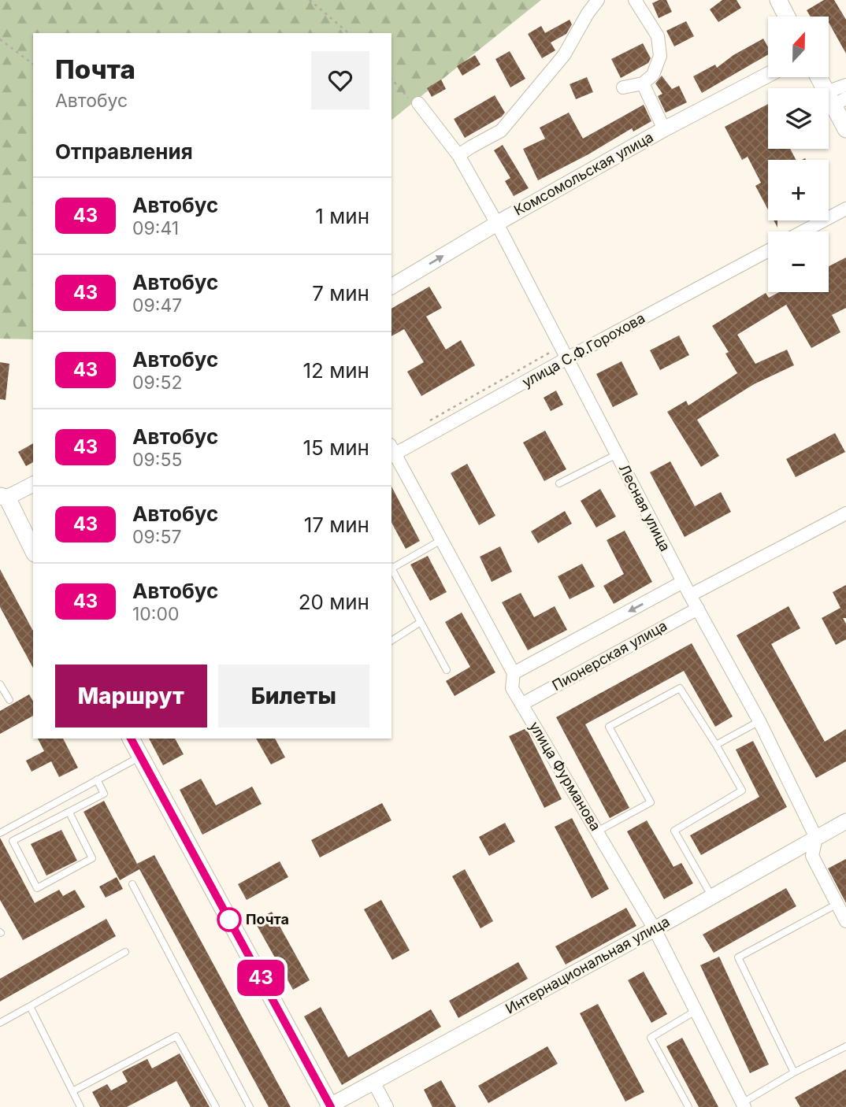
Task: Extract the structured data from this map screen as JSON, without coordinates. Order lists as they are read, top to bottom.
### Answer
{
  "streets": {
    "street": [
      "Комсомольская улица",
      "улица С.Ф.Горохова",
      "Лесная улица",
      "Пионерская улица",
      "улица Фурманова",
      "Интернациональная улица"
    ]
  },
  "crossings": [
    ["Комсомольская улица", "Лесная улица"],
    ["улица С.Ф.Горохова", "Лесная улица"],
    ["улица С.Ф.Горохова", "улица Фурманова"],
    ["Лесная улица", "Пионерская улица"],
    ["Лесная улица", "Интернациональная улица"],
    ["Пионерская улица", "улица Фурманова"],
    ["улица Фурманова", "Интернациональная улица"]
  ],
  "places": ["Почта"],
  "lines": ["bus line 43"],
  "north": "top",
  "page": {
    "on_map": "43",
    "map_buttons": ["+", "−"],
    "heading": [
      ["Почта", "Автобус"],
      "Отправления"
    ],
    "list": [
      {
        "mark": "43",
        "name": "Автобус",
        "note": "09:41",
        "value": "1 мин"
      },
      {
        "mark": "43",
        "name": "Автобус",
        "note": "09:47",
        "value": "7 мин"
      },
      {
        "mark": "43",
        "name": "Автобус",
        "note": "09:52",
        "value": "12 мин"
      },
      {
        "mark": "43",
        "name": "Автобус",
        "note": "09:55",
        "value": "15 мин"
      },
      {
        "mark": "43",
        "name": "Автобус",
        "note": "09:57",
        "value": "17 мин"
      },
      {
        "mark": "43",
        "name": "Автобус",
        "note": "10:00",
        "value": "20 мин"
      }
    ],
    "buttons": ["Маршрут", "Билеты"]
  }
}
